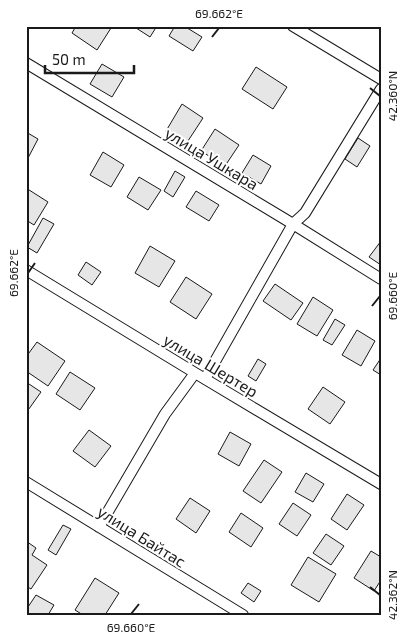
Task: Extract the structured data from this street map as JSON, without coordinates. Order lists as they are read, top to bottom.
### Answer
{
  "streets": {
    "street": ["улица Ушкара", "улица Шертер", "улица Байтас"]
  },
  "scale_bar": "50 m",
  "coordinates": [
    "69.662°E",
    "42.360°N",
    "69.660°E",
    "42.362°N"
  ]
}
